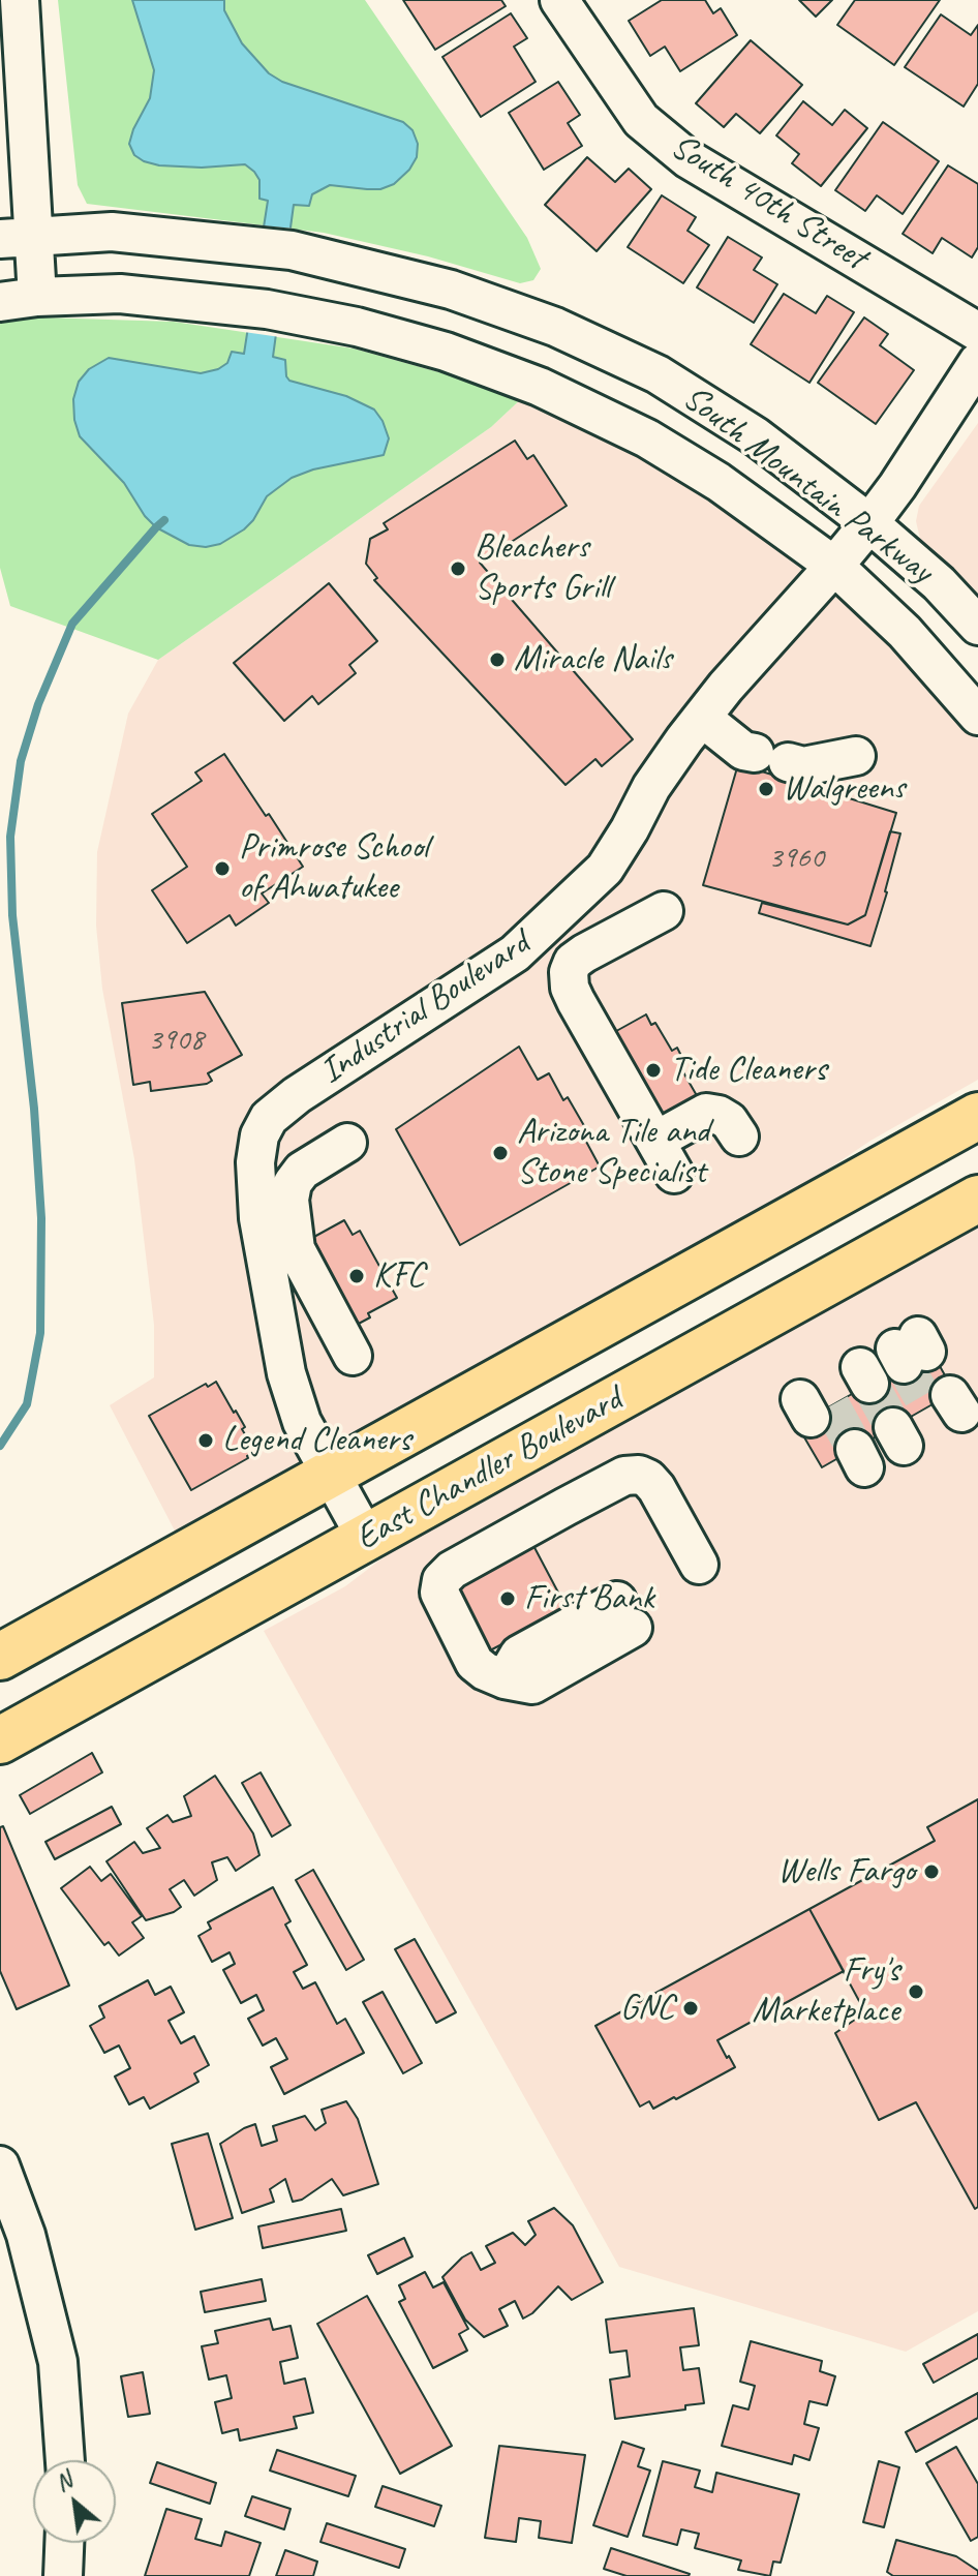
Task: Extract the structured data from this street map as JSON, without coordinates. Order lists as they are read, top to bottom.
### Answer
{
  "streets": {
    "main road": ["East Chandler Boulevard"],
    "street": ["South 40th Street", "South Mountain Parkway", "Industrial Boulevard"]
  },
  "crossings": [
    ["South Mountain Parkway", "Industrial Boulevard"],
    ["Industrial Boulevard", "East Chandler Boulevard"]
  ],
  "places": [
    "Bleachers Sports Grill",
    "Miracle Nails",
    "Walgreens",
    "Primrose School of Ahwatukee",
    "Tide Cleaners",
    "Arizona Tile and Stone Specialist",
    "KFC",
    "Legend Cleaners",
    "First Bank",
    "Wells Fargo",
    "Fry's Marketplace",
    "GNC"
  ],
  "house_numbers": ["3960", "3908"],
  "north": "top left"
}
